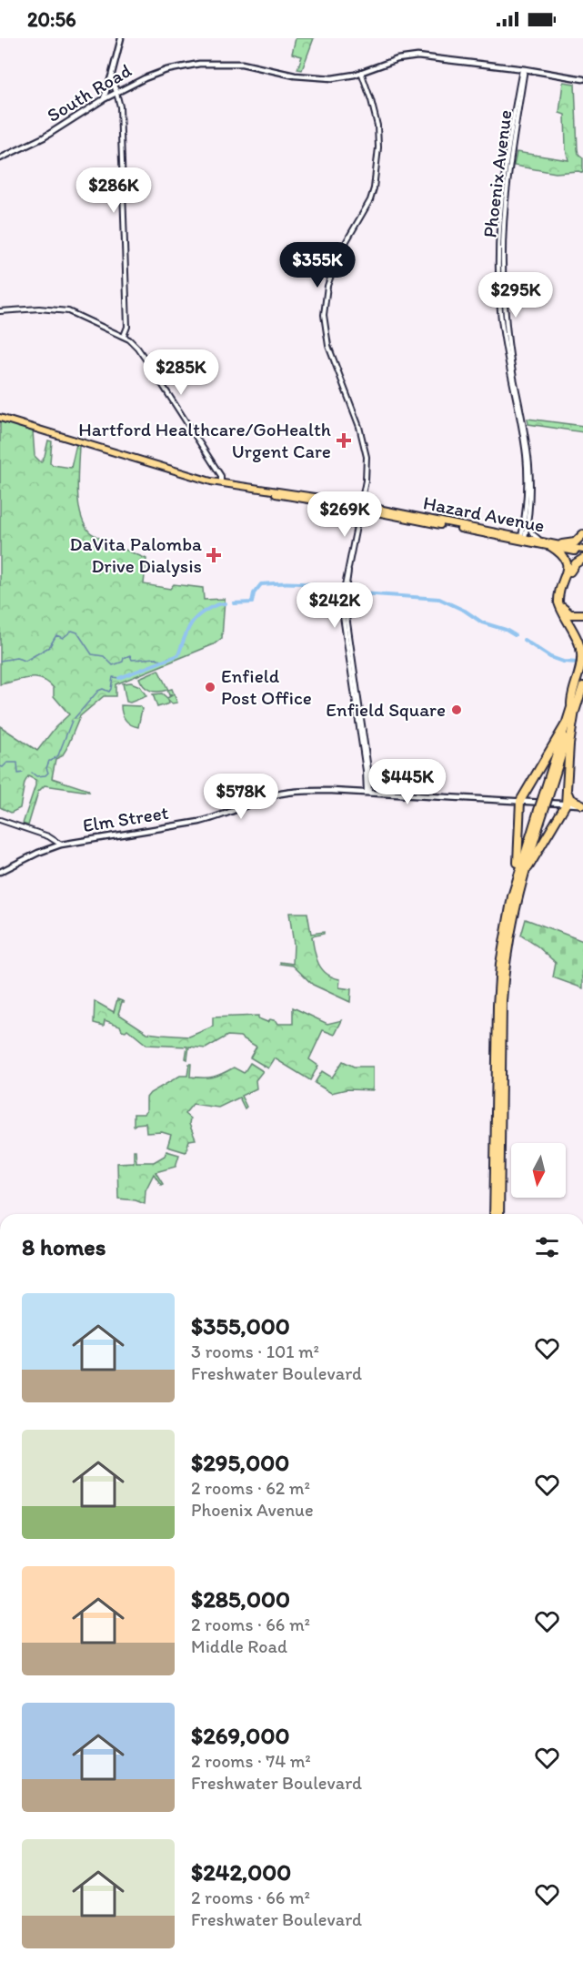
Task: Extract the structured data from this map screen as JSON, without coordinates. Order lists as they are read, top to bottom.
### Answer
{
  "streets": {
    "main road": ["South Road", "Hazard Avenue", "Elm Street"],
    "street": ["Phoenix Avenue"]
  },
  "crossings": [
    ["South Road", "Phoenix Avenue"],
    ["Phoenix Avenue", "Hazard Avenue"]
  ],
  "places": {
    "health": ["Hartford Healthcare/GoHealth Urgent Care", "DaVita Palomba Drive Dialysis"],
    "other": ["Enfield Post Office", "Enfield Square"]
  },
  "north": "bottom",
  "page": {
    "status": "20:56",
    "price": [
      "$286K",
      "$355K",
      "$295K",
      "$285K",
      "$269K",
      "$242K",
      "$445K",
      "$578K"
    ],
    "heading": "8 homes",
    "list": [
      {
        "name": "$355,000",
        "note": "3 rooms · 101 m² · Freshwater Boulevard"
      },
      {
        "name": "$295,000",
        "note": "2 rooms · 62 m² · Phoenix Avenue"
      },
      {
        "name": "$285,000",
        "note": "2 rooms · 66 m² · Middle Road"
      },
      {
        "name": "$269,000",
        "note": "2 rooms · 74 m² · Freshwater Boulevard"
      },
      {
        "name": "$242,000",
        "note": "2 rooms · 66 m² · Freshwater Boulevard"
      }
    ]
  }
}
